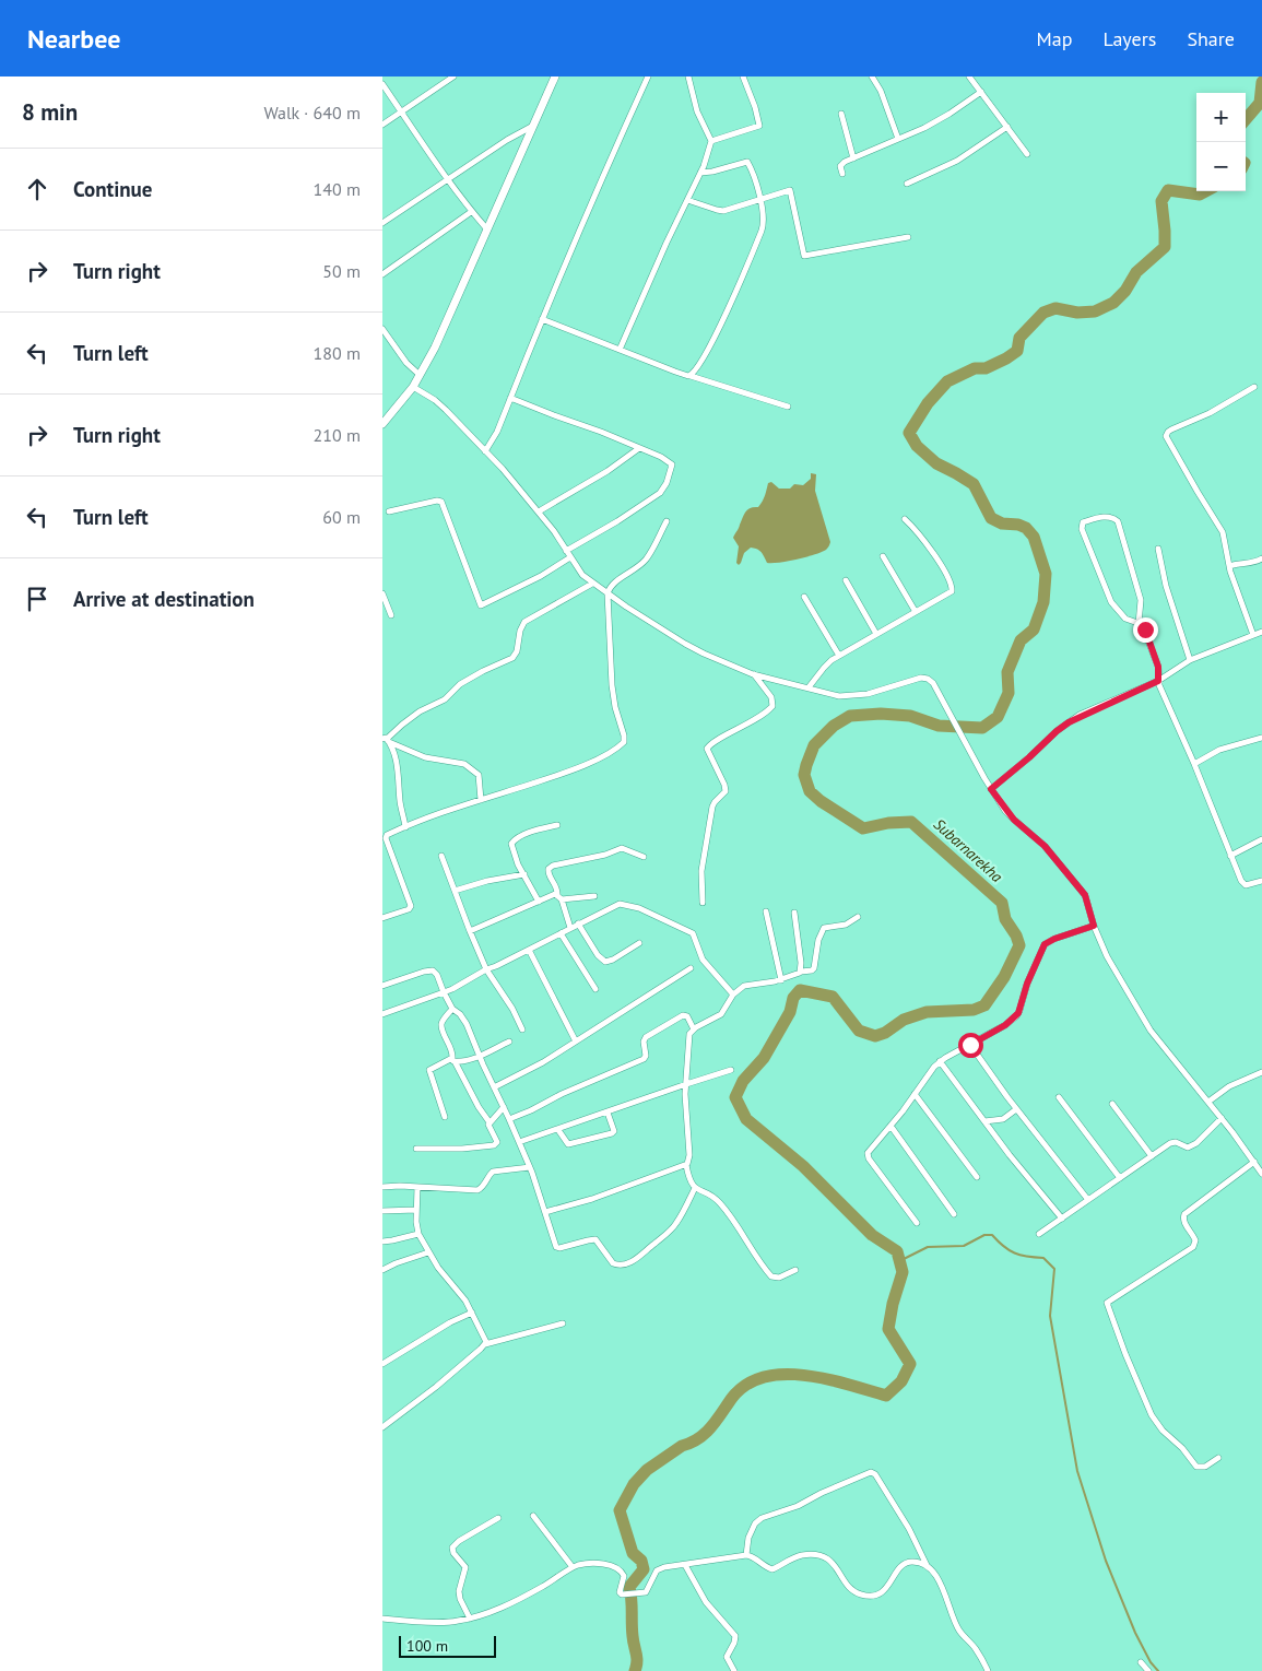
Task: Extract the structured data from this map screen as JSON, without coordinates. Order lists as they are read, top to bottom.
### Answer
{
  "water": ["Subarnarekha"],
  "scale_bar": "100 m",
  "page": {
    "header": "Nearbee",
    "nav": ["Map", "Layers", "Share"],
    "heading": ["8 min", "Walk · 640 m"],
    "map_buttons": ["+", "−"],
    "list": [
      ["Continue", "140 m"],
      ["Turn right", "50 m"],
      ["Turn left", "180 m"],
      ["Turn right", "210 m"],
      ["Turn left", "60 m"],
      "Arrive at destination"
    ],
    "scale": "100 m"
  }
}
